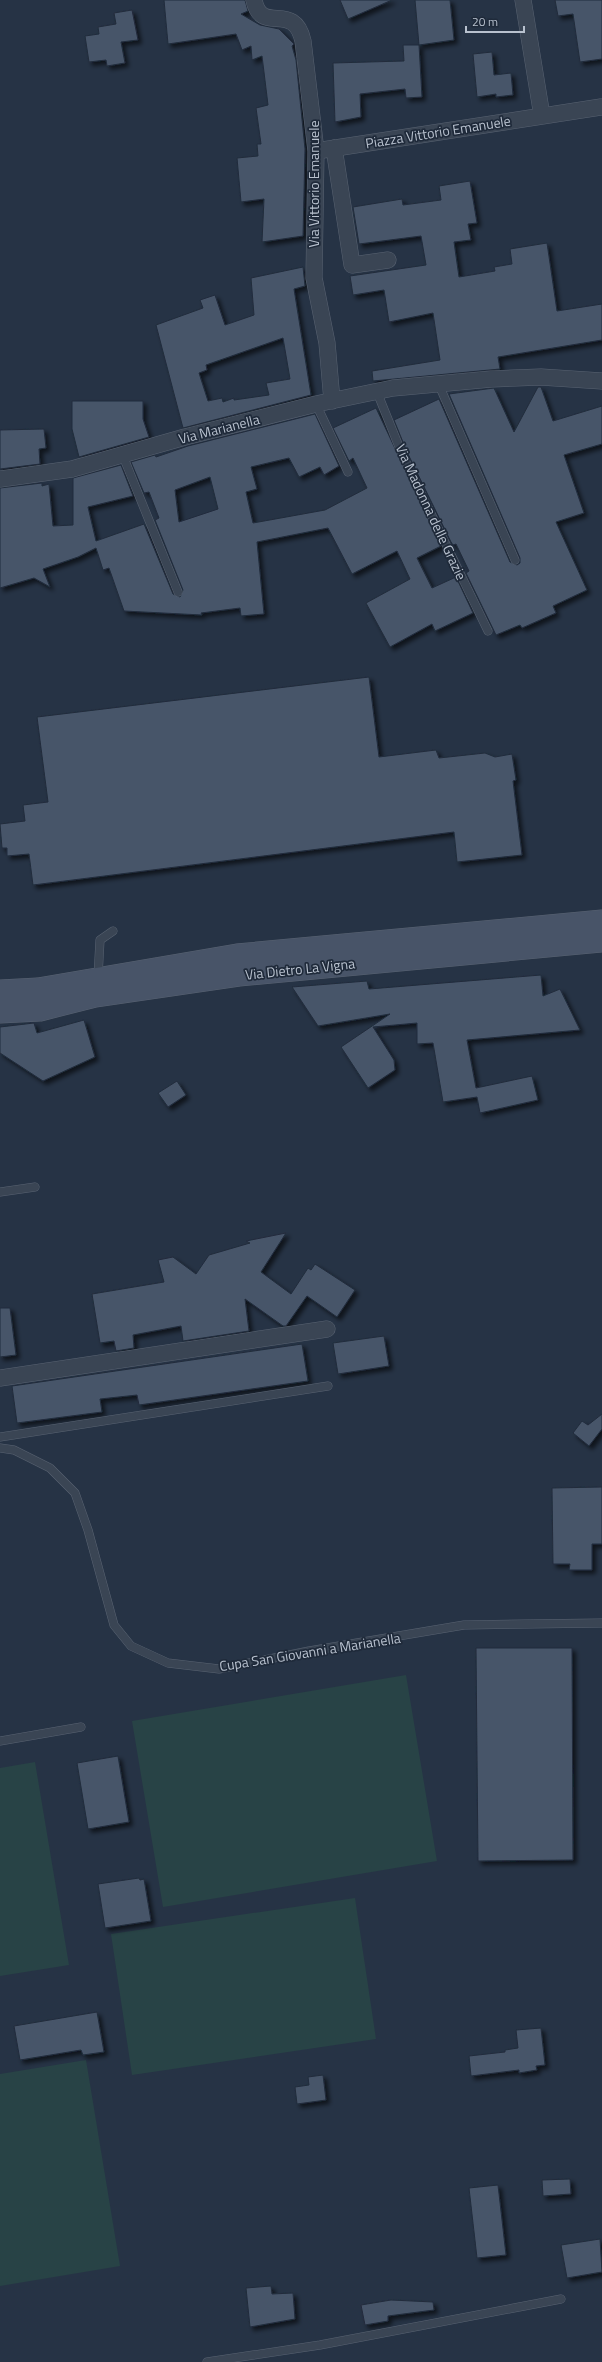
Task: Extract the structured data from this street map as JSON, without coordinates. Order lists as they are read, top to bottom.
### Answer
{
  "streets": {
    "street": [
      "Piazza Vittorio Emanuele",
      "Via Vittorio Emanuele",
      "Via Marianella",
      "Via Dietro La Vigna"
    ],
    "lane": ["Via Madonna delle Grazie", "Cupa San Giovanni a Marianella"]
  },
  "crossings": [
    ["Piazza Vittorio Emanuele", "Via Vittorio Emanuele"],
    ["Via Vittorio Emanuele", "Via Marianella"]
  ],
  "scale_bar": "20 m"
}
